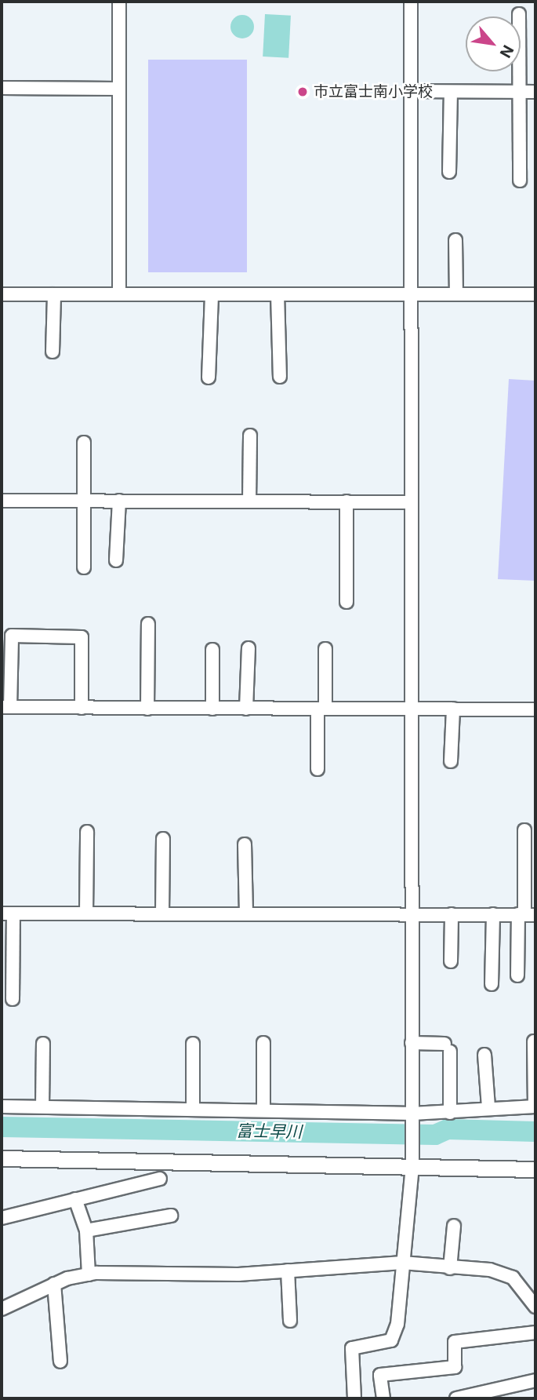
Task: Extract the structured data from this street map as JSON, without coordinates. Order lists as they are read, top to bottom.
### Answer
{
  "water": ["富士早川"],
  "places": ["市立富士南小学校"],
  "north": "bottom right"
}
